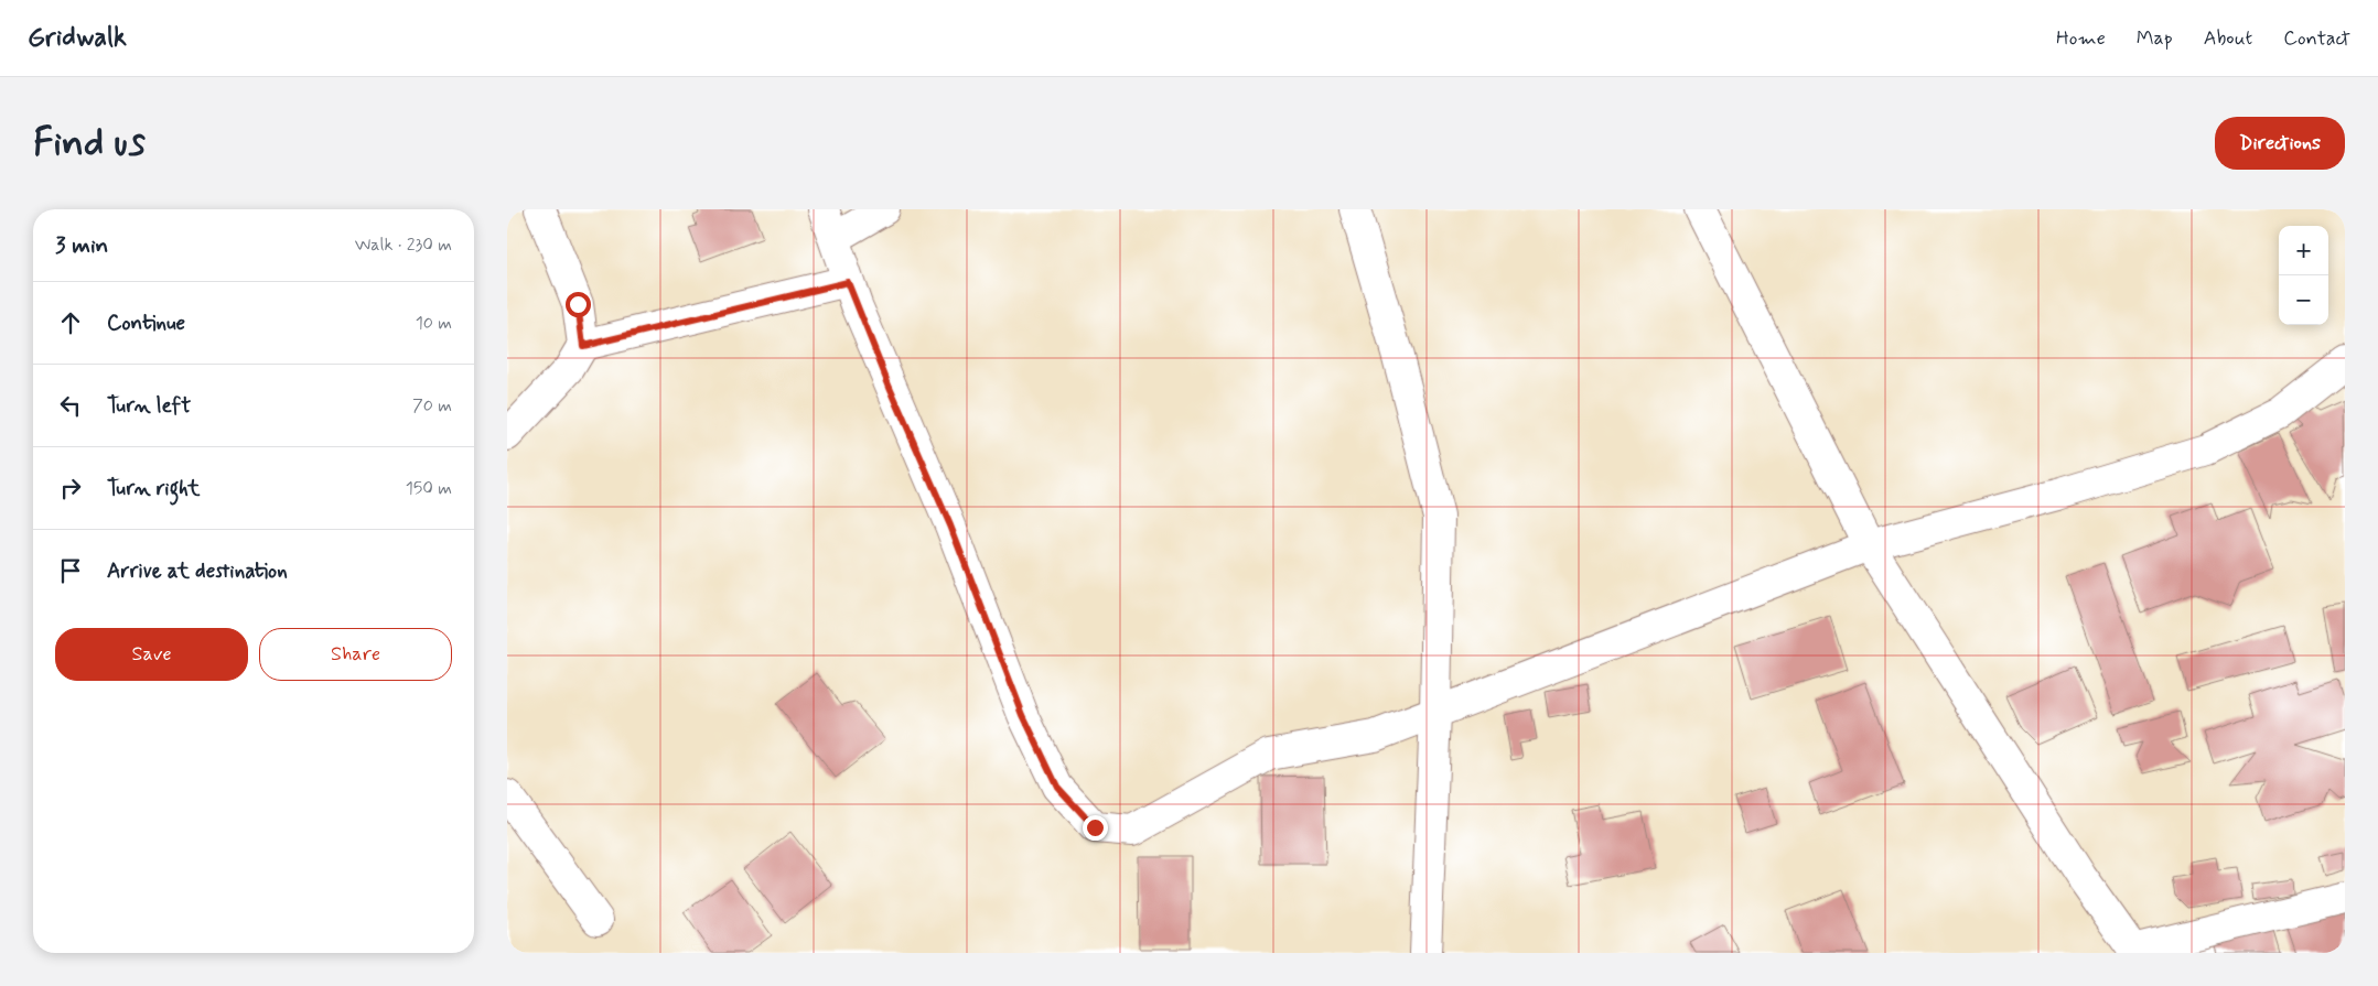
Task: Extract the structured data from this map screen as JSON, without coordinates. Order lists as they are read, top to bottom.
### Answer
{
  "page": {
    "header": "Gridwalk",
    "nav": [
      "Home",
      "Map",
      "About",
      "Contact"
    ],
    "buttons": [
      "Directions",
      ["Save", "Share"]
    ],
    "title": "Find us",
    "heading": ["3 min", "Walk · 230 m"],
    "map_buttons": ["+", "−"],
    "list": [
      ["Continue", "10 m"],
      ["Turn left", "70 m"],
      ["Turn right", "150 m"],
      "Arrive at destination"
    ]
  }
}
